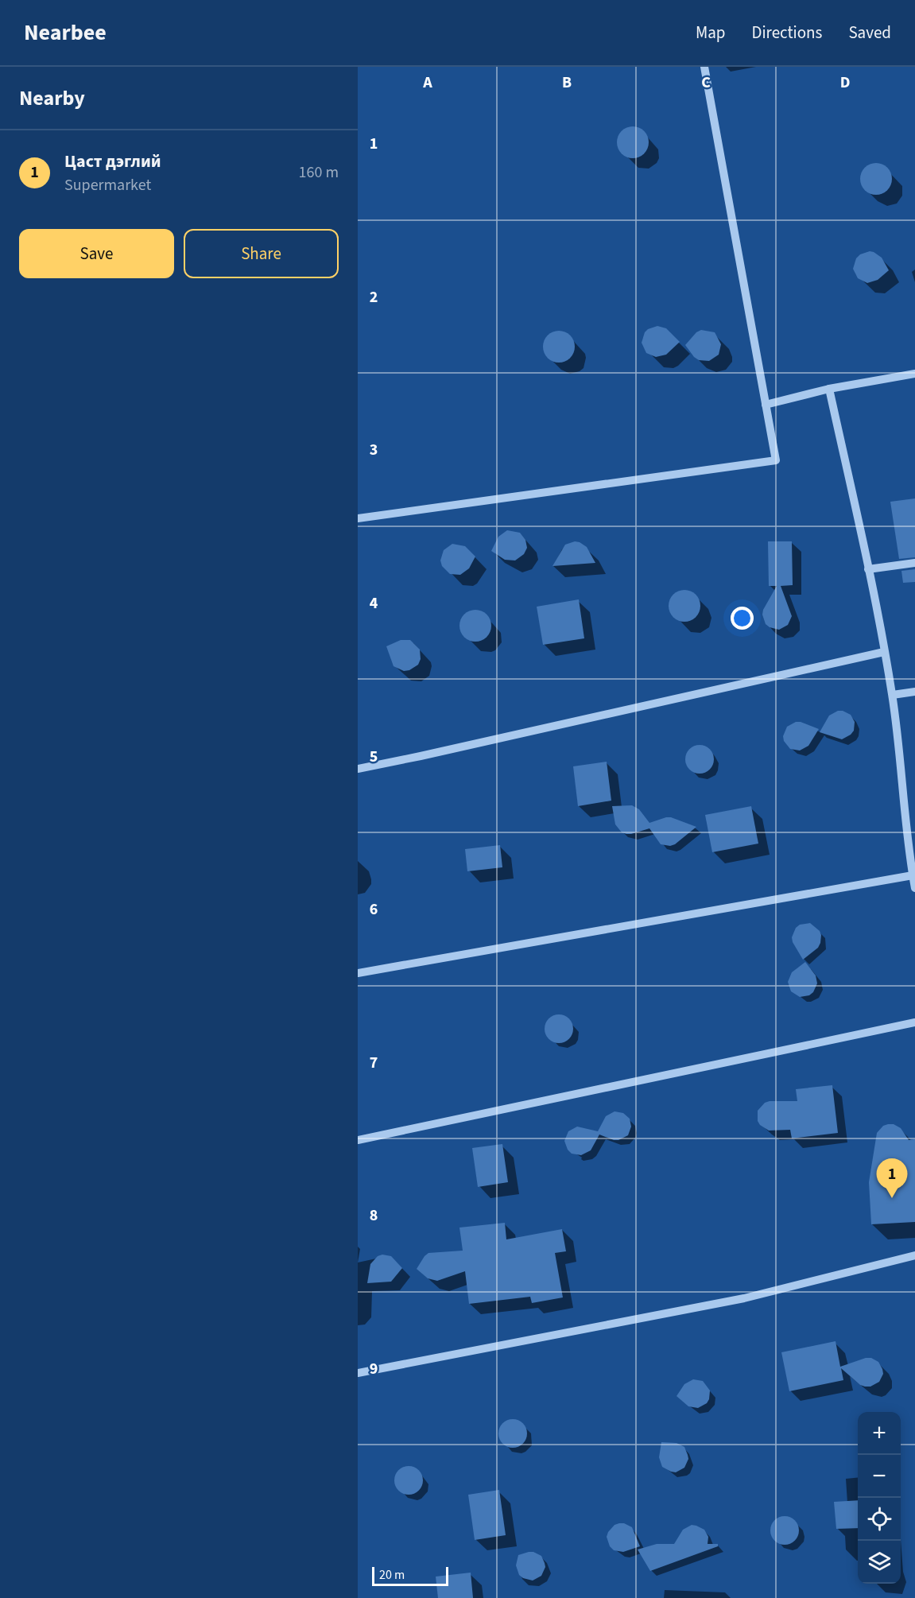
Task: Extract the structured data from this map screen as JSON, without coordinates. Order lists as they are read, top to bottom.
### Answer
{
  "scale_bar": "20 m",
  "page": {
    "header": "Nearbee",
    "nav": ["Map", "Directions", "Saved"],
    "heading": "Nearby",
    "list": [
      {
        "mark": "1",
        "name": "Цаст дэглий",
        "note": "Supermarket",
        "value": "160 m"
      }
    ],
    "buttons": ["Save", "Share"],
    "pins": "1",
    "map_buttons": ["+", "−"],
    "scale": "20 m"
  },
  "grid": {
    "columns": [
      "A",
      "B",
      "C",
      "D"
    ],
    "rows": [
      "1",
      "2",
      "3",
      "4",
      "5",
      "6",
      "7",
      "8",
      "9"
    ]
  }
}
